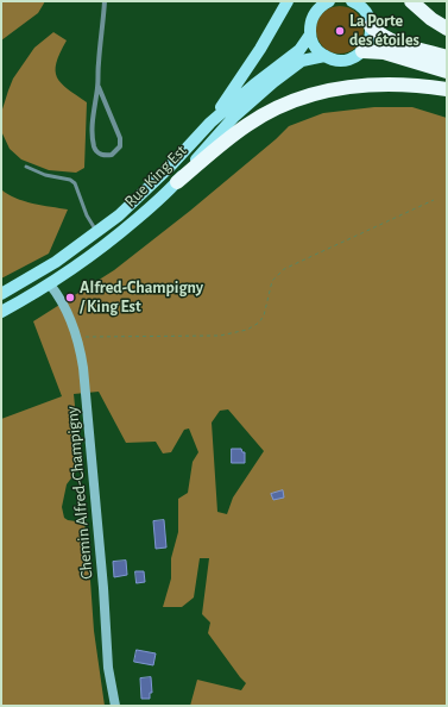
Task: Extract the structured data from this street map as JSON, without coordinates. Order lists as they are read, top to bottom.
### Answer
{
  "streets": {
    "main road": ["Rue King Est"],
    "street": ["Chemin Alfred-Champigny"]
  },
  "crossings": [
    ["Rue King Est", "Chemin Alfred-Champigny"]
  ],
  "places": ["La Porte des étoiles", "Alfred-Champigny / King Est"]
}
